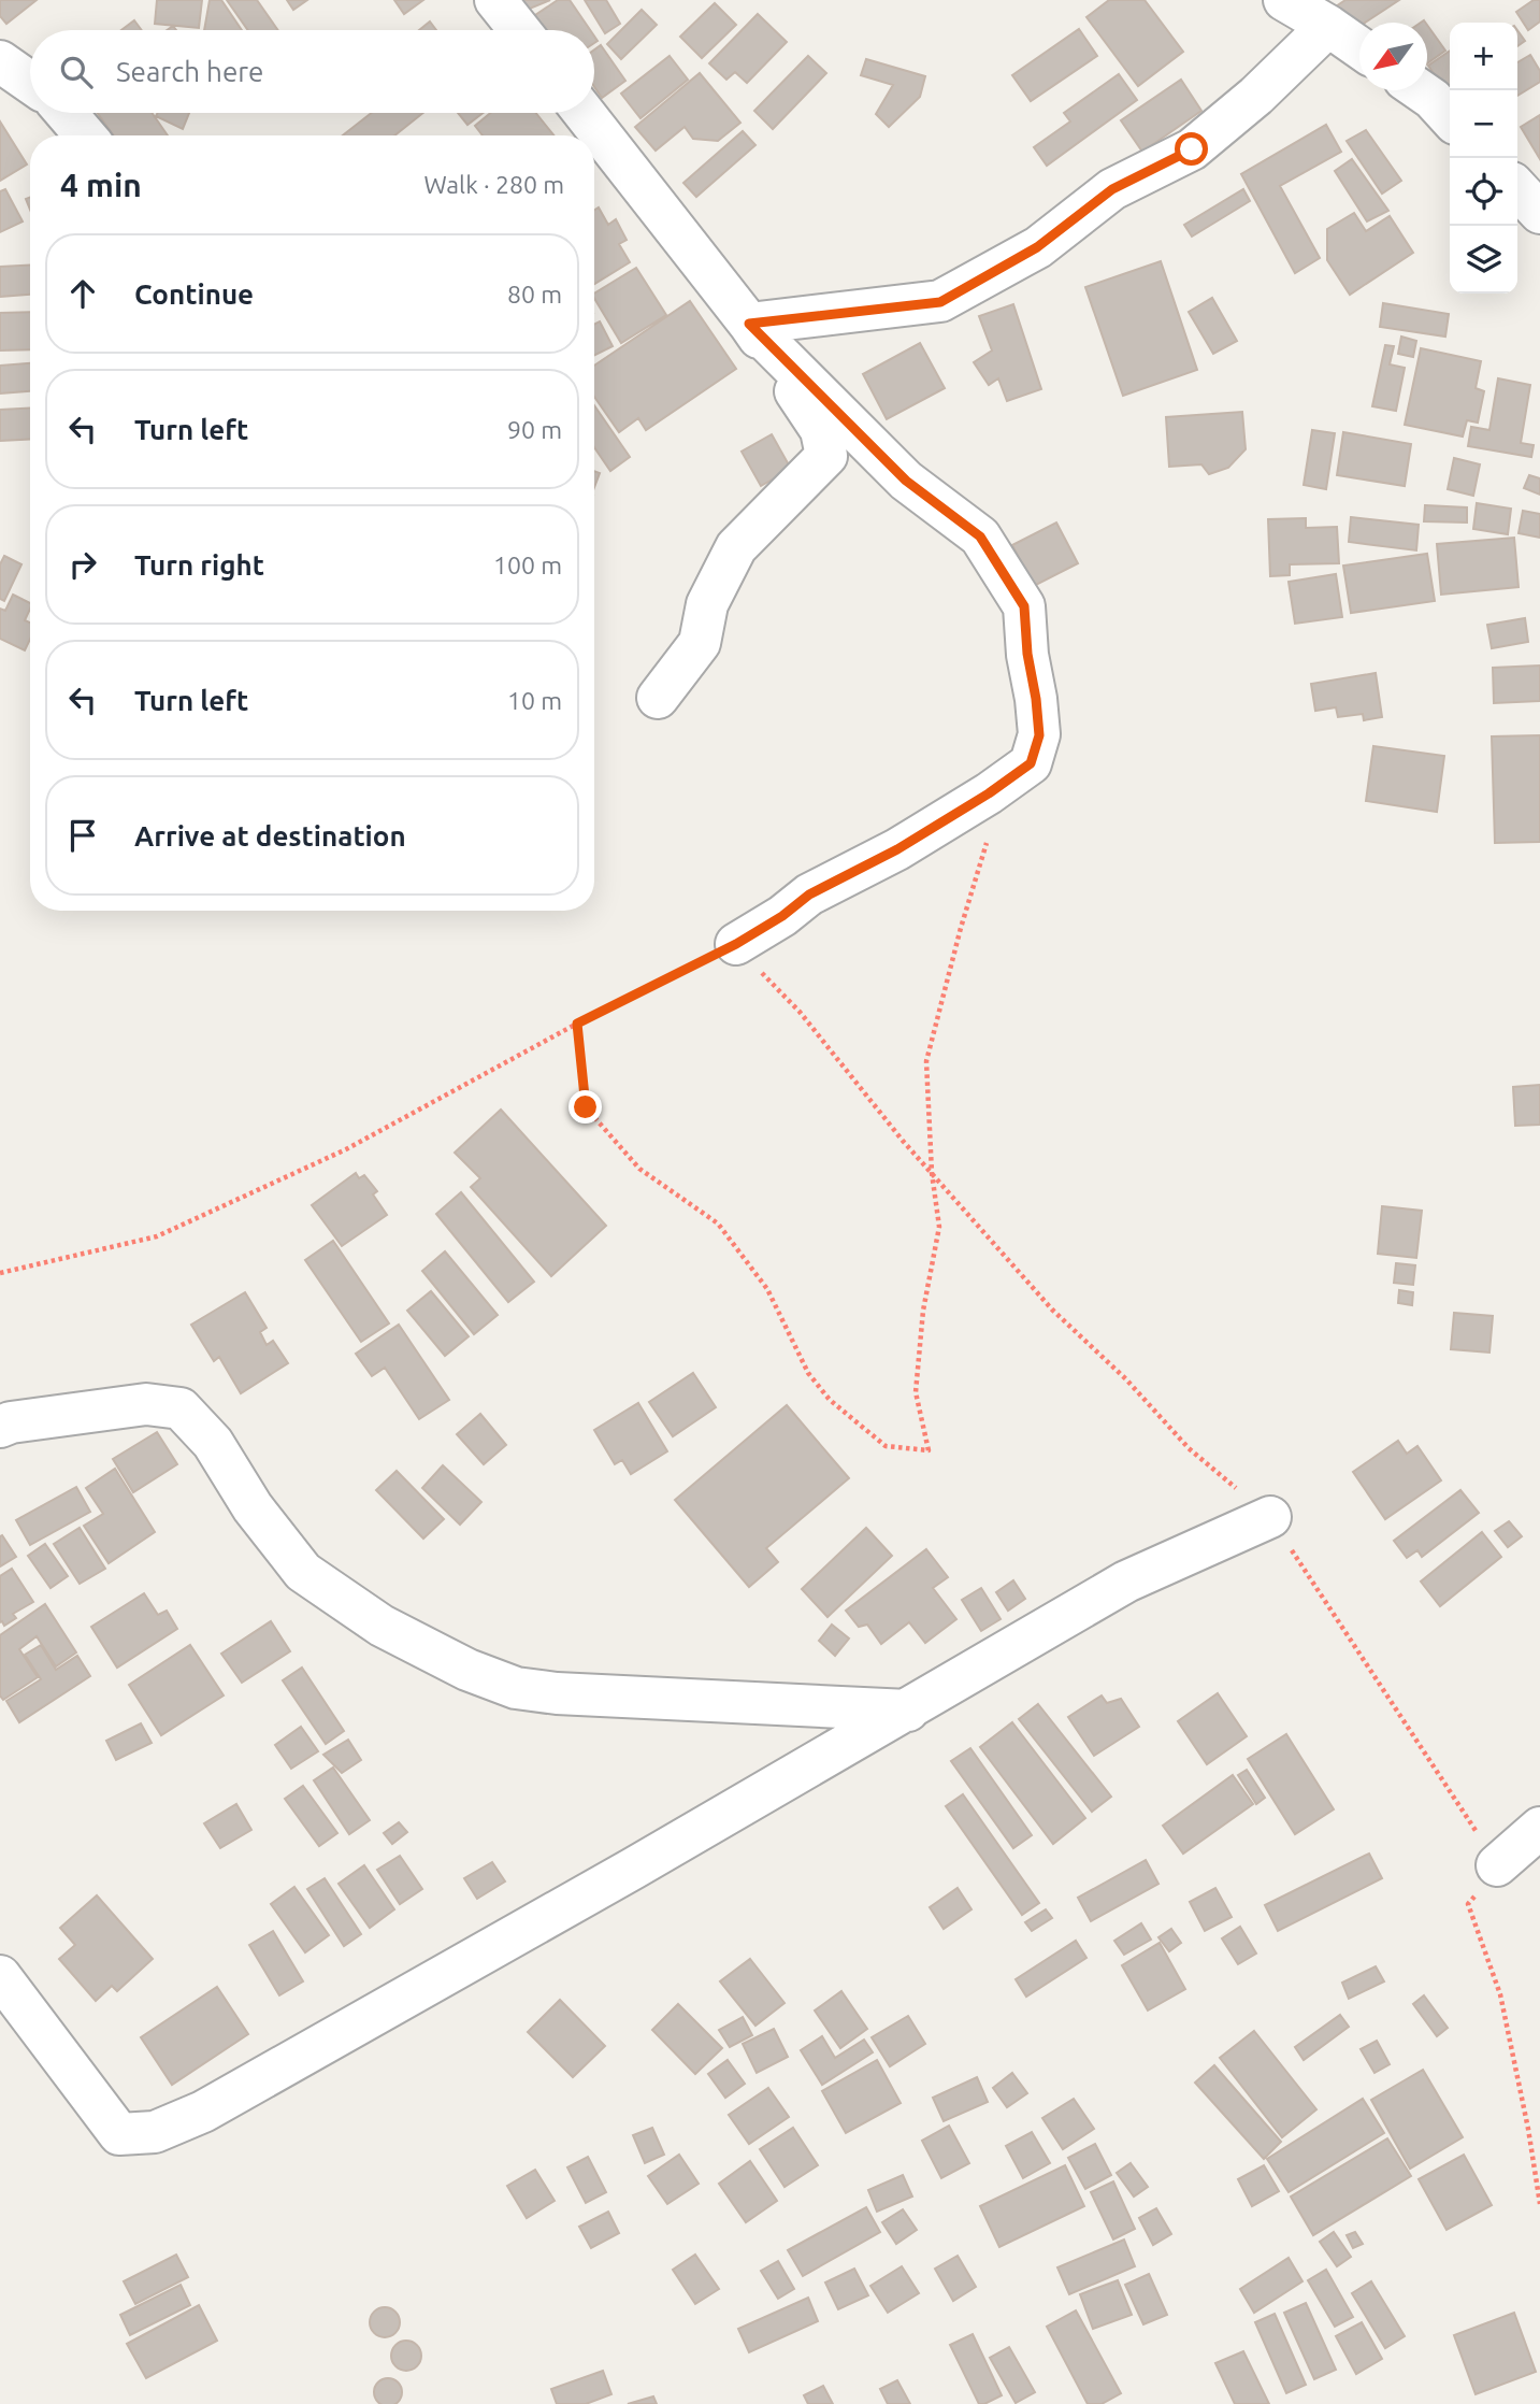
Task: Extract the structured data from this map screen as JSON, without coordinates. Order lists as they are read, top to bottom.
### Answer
{
  "north": "bottom left",
  "page": {
    "map_buttons": ["+", "−"],
    "search": "Search here",
    "heading": ["4 min", "Walk · 280 m"],
    "list": [
      ["Continue", "80 m"],
      ["Turn left", "90 m"],
      ["Turn right", "100 m"],
      ["Turn left", "10 m"],
      "Arrive at destination"
    ]
  }
}
